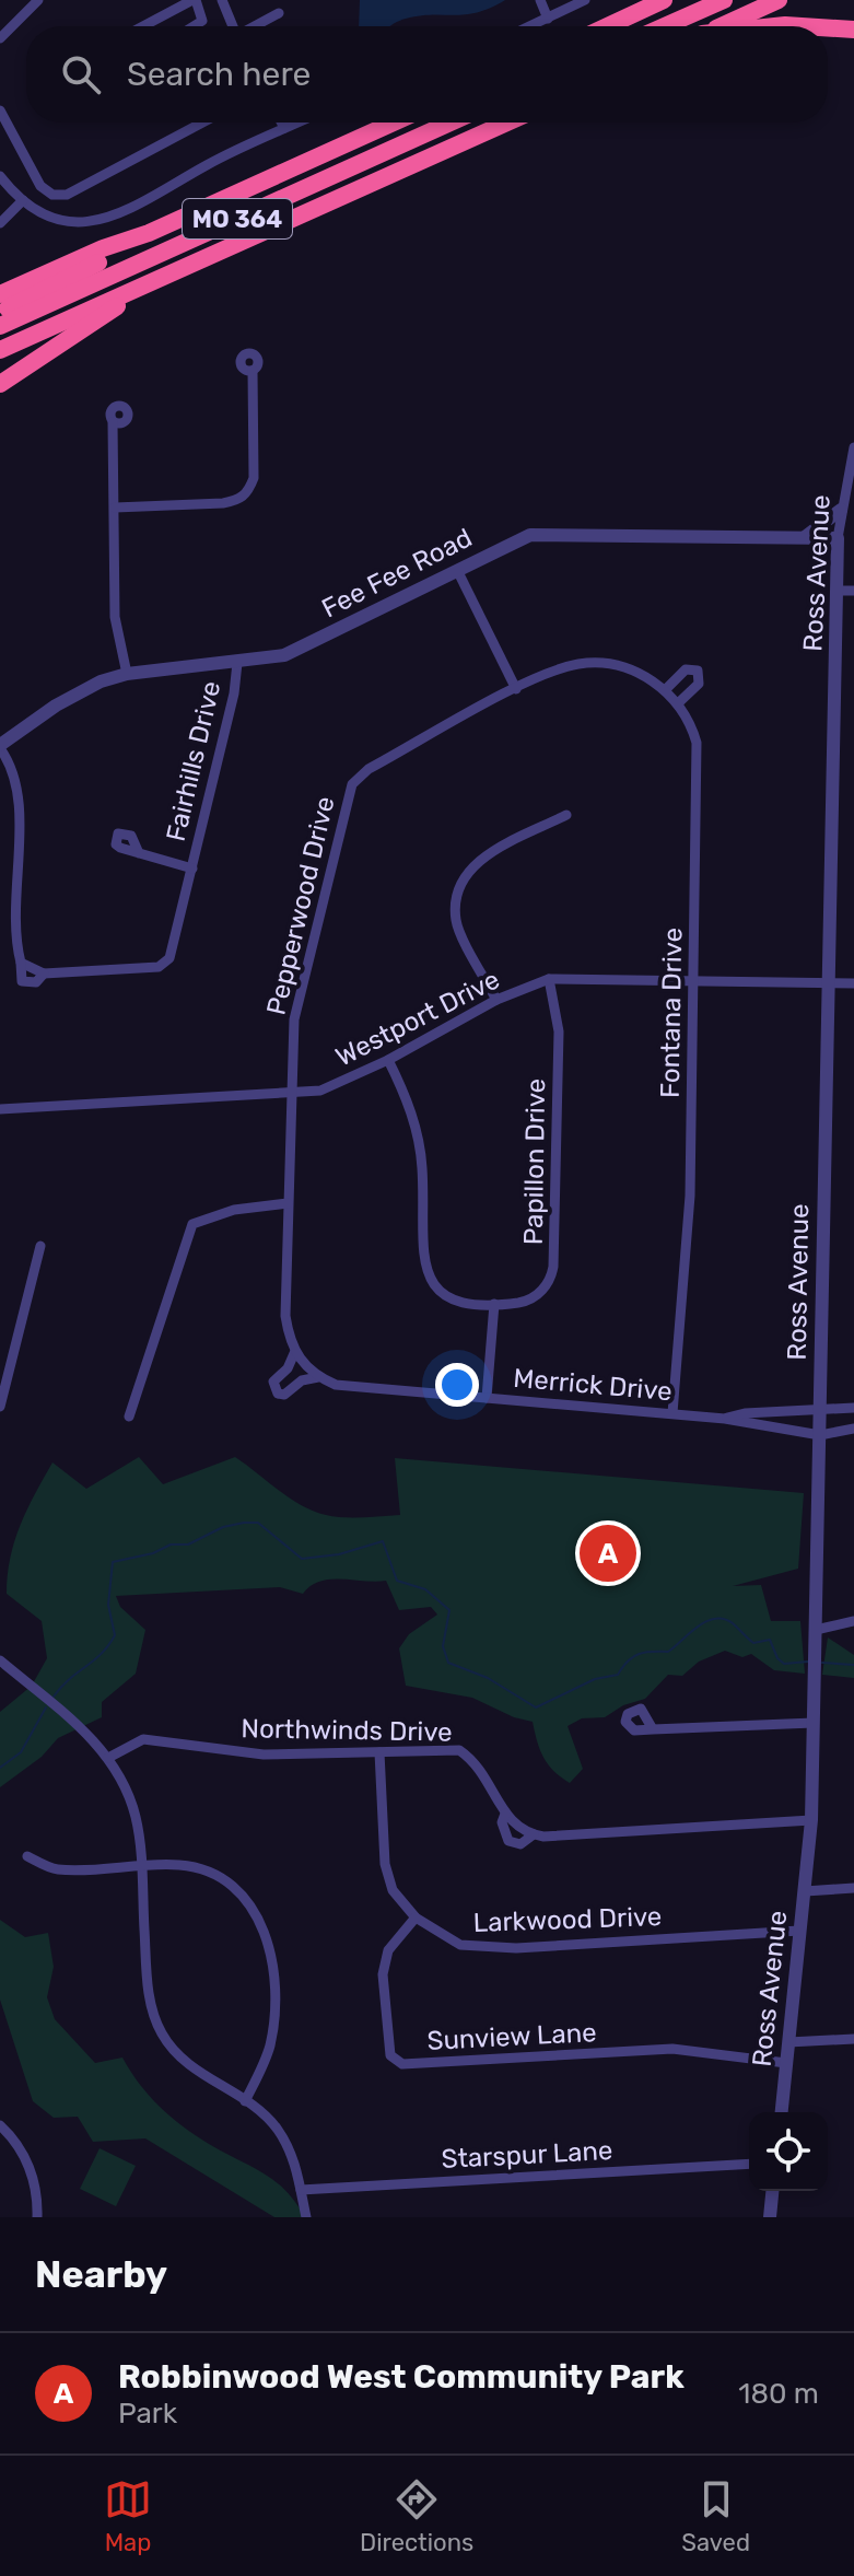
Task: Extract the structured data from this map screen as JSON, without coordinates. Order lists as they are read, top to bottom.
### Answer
{
  "streets": {
    "highway": ["MO 364"],
    "street": [
      "Fee Fee Road",
      "Ross Avenue",
      "Fairhills Drive",
      "Pepperwood Drive",
      "Fontana Drive",
      "Westport Drive",
      "Papillon Drive",
      "Merrick Drive",
      "Northwinds Drive",
      "Larkwood Drive",
      "Sunview Lane",
      "Starspur Lane"
    ]
  },
  "crossings": [
    ["Fee Fee Road", "Ross Avenue"],
    ["Fee Fee Road", "Fairhills Drive"],
    ["Ross Avenue", "Westport Drive"],
    ["Ross Avenue", "Merrick Drive"],
    ["Ross Avenue", "Northwinds Drive"],
    ["Ross Avenue", "Larkwood Drive"],
    ["Ross Avenue", "Sunview Lane"],
    ["Pepperwood Drive", "Fontana Drive"],
    ["Pepperwood Drive", "Westport Drive"],
    ["Pepperwood Drive", "Merrick Drive"],
    ["Fontana Drive", "Westport Drive"],
    ["Fontana Drive", "Merrick Drive"],
    ["Westport Drive", "Papillon Drive"],
    ["Northwinds Drive", "Larkwood Drive"],
    ["Larkwood Drive", "Sunview Lane"]
  ],
  "page": {
    "search": "Search here",
    "pins": "A",
    "heading": "Nearby",
    "list": [
      {
        "mark": "A",
        "name": "Robbinwood West Community Park",
        "note": "Park",
        "value": "180 m"
      }
    ],
    "nav": ["Map", "Directions", "Saved"]
  }
}
